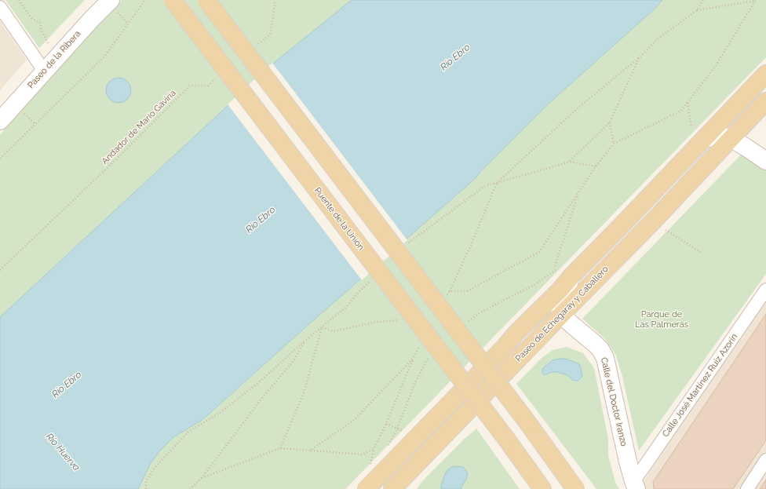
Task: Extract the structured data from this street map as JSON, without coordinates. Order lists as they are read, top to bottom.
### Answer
{
  "streets": {
    "main road": ["Puente de la Unión", "Paseo de Echegaray y Caballero"],
    "street": ["Paseo de la Ribera", "Calle José Martínez Ruiz Azorín", "Calle del Doctor Iranzo"],
    "path": ["Andador de Mario Gaviria"]
  },
  "crossings": [
    ["Paseo de Echegaray y Caballero", "Calle del Doctor Iranzo"],
    ["Calle José Martínez Ruiz Azorín", "Calle del Doctor Iranzo"]
  ],
  "water": ["Río Ebro", "Río Huerva"],
  "parks": ["Parque de Las Palmeras"]
}
